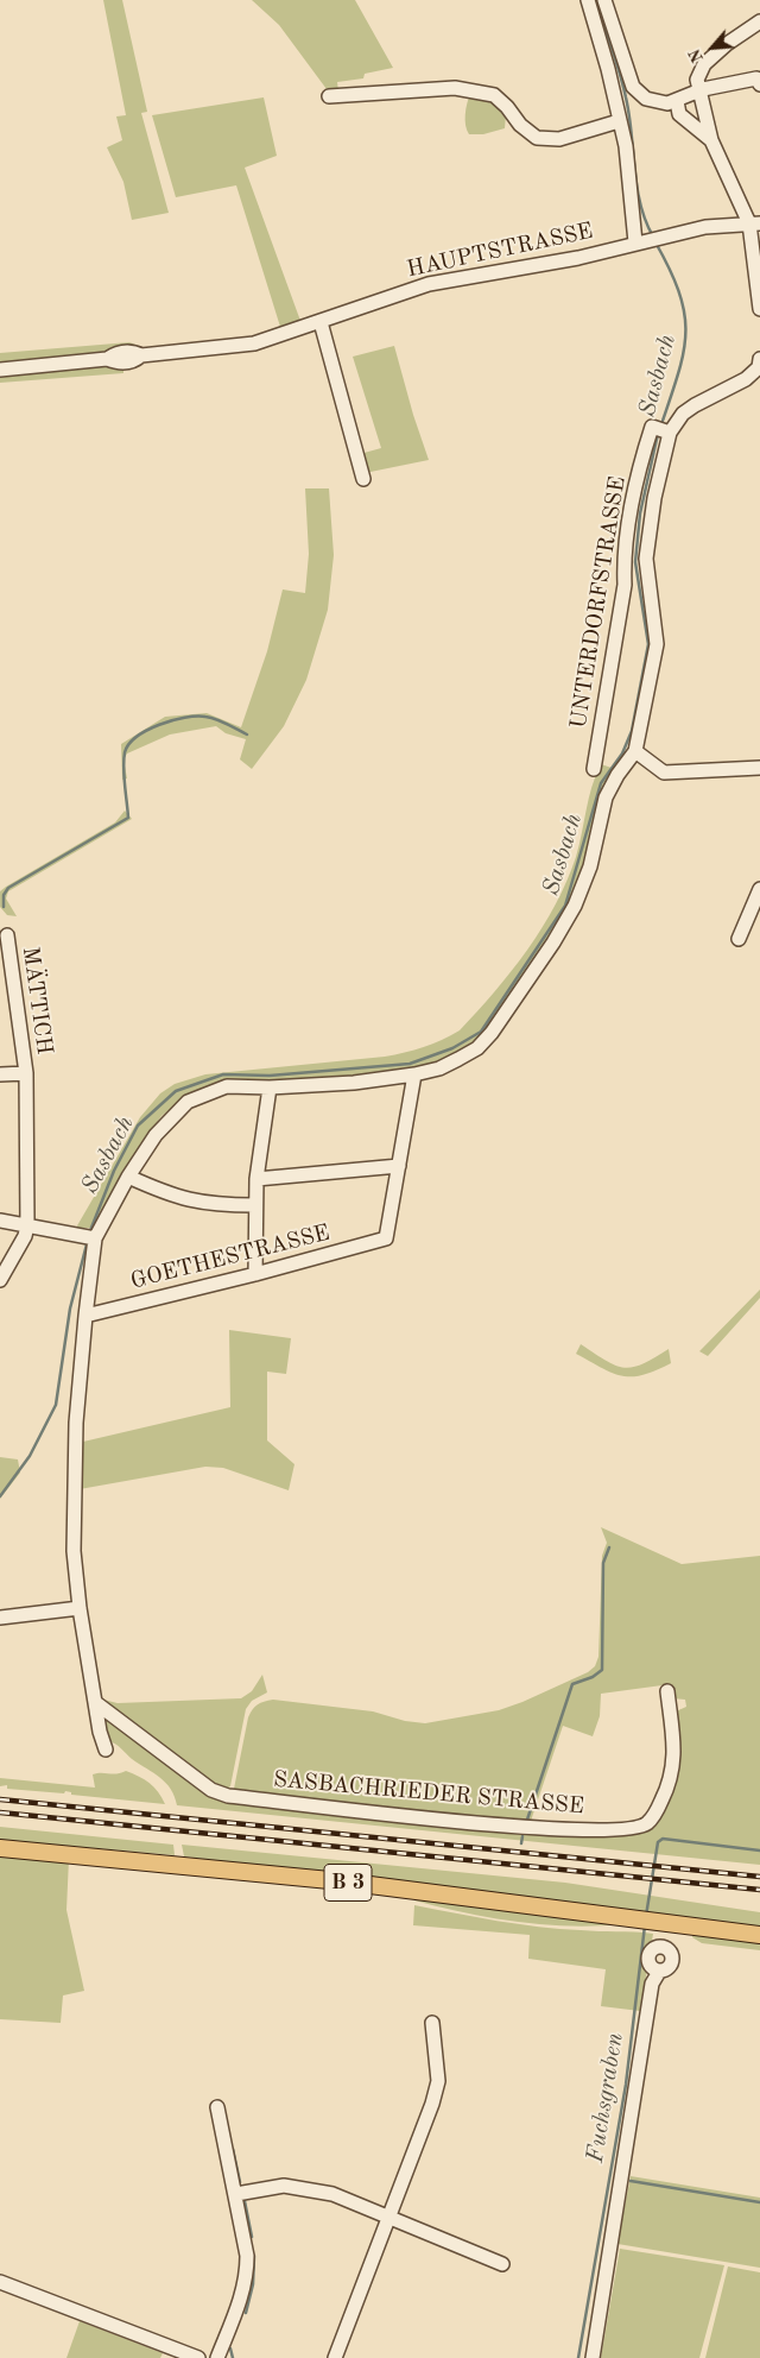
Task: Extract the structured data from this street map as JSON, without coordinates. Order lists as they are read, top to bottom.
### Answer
{
  "streets": {
    "main road": ["B 3"],
    "street": [
      "HAUPTSTRASSE",
      "UNTERDORFSTRASSE",
      "MÄTTICH",
      "GOETHESTRASSE",
      "SASBACHRIEDER STRASSE"
    ]
  },
  "water": ["Sasbach", "Fuchsgraben"],
  "north": "bottom left"
}
